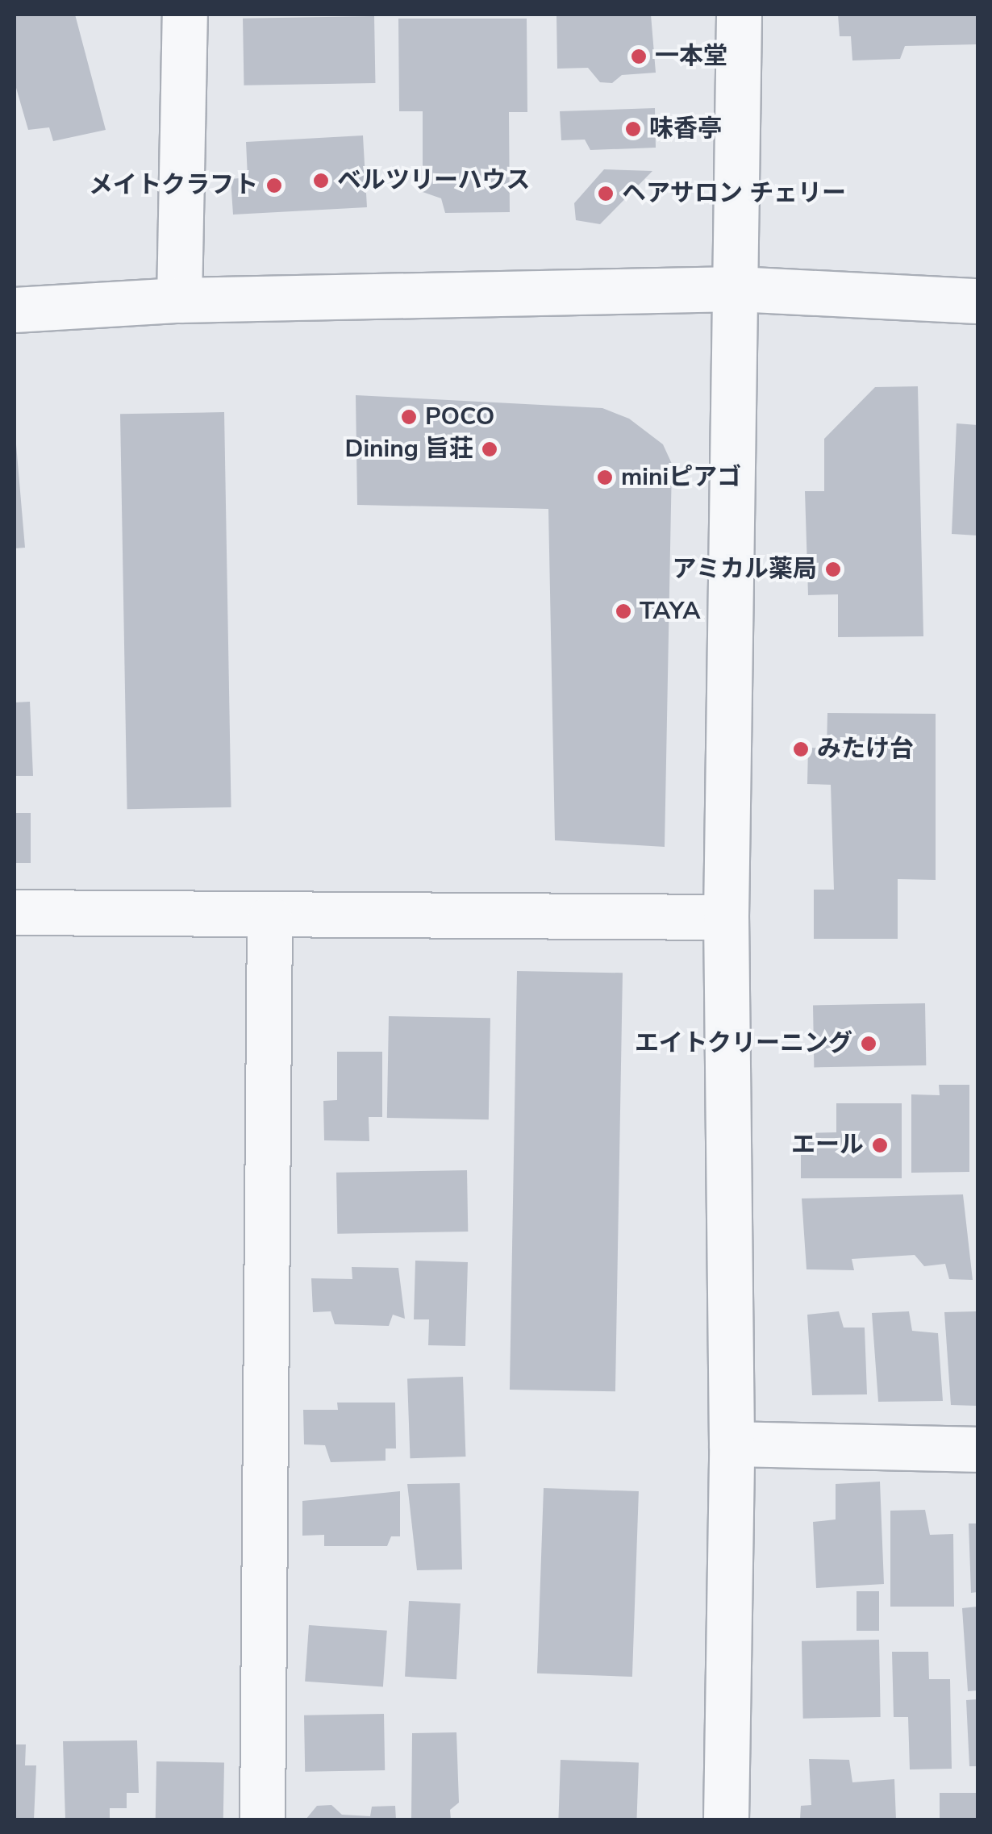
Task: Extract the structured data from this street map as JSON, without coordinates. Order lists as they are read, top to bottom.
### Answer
{
  "places": [
    "一本堂",
    "味香亭",
    "ベルツリーハウス",
    "メイトクラフト",
    "ヘアサロン チェリー",
    "POCO",
    "Dining 旨荘",
    "miniピアゴ",
    "アミカル薬局",
    "TAYA",
    "みたけ台",
    "エイトクリーニング",
    "エール"
  ]
}
